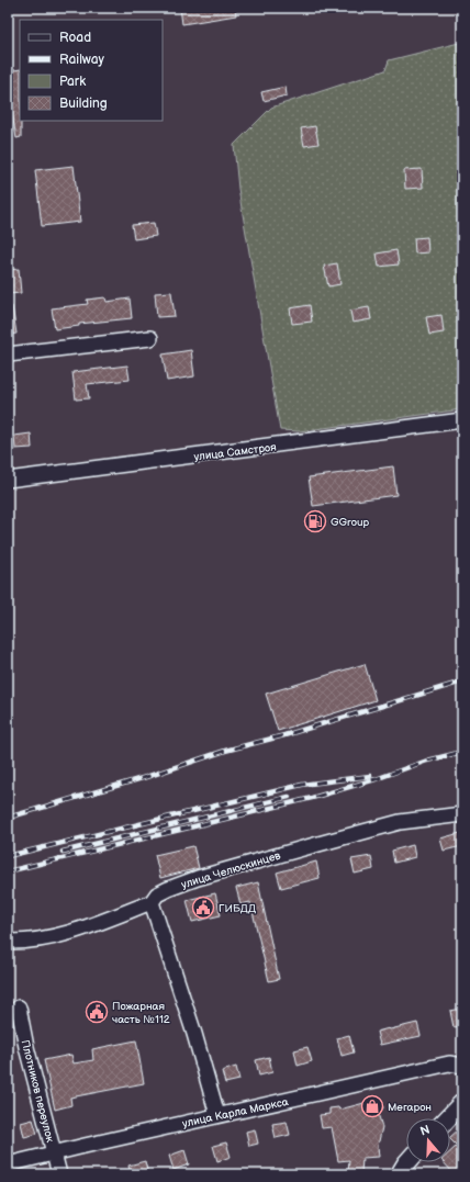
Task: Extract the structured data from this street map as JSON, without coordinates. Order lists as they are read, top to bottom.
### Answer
{
  "streets": {
    "street": [
      "улица Самстроя",
      "улица Челюскинцев",
      "Плотников переулок",
      "улица Карла Маркса"
    ]
  },
  "crossings": [
    ["Плотников переулок", "улица Карла Маркса"]
  ],
  "places": {
    "fuel station": ["GGroup"],
    "public building": ["ГИБДД", "Пожарная часть №112"],
    "shop": ["Мегарон"]
  },
  "legend": [
    "Road",
    "Railway",
    "Park",
    "Building"
  ],
  "north": "top"
}
